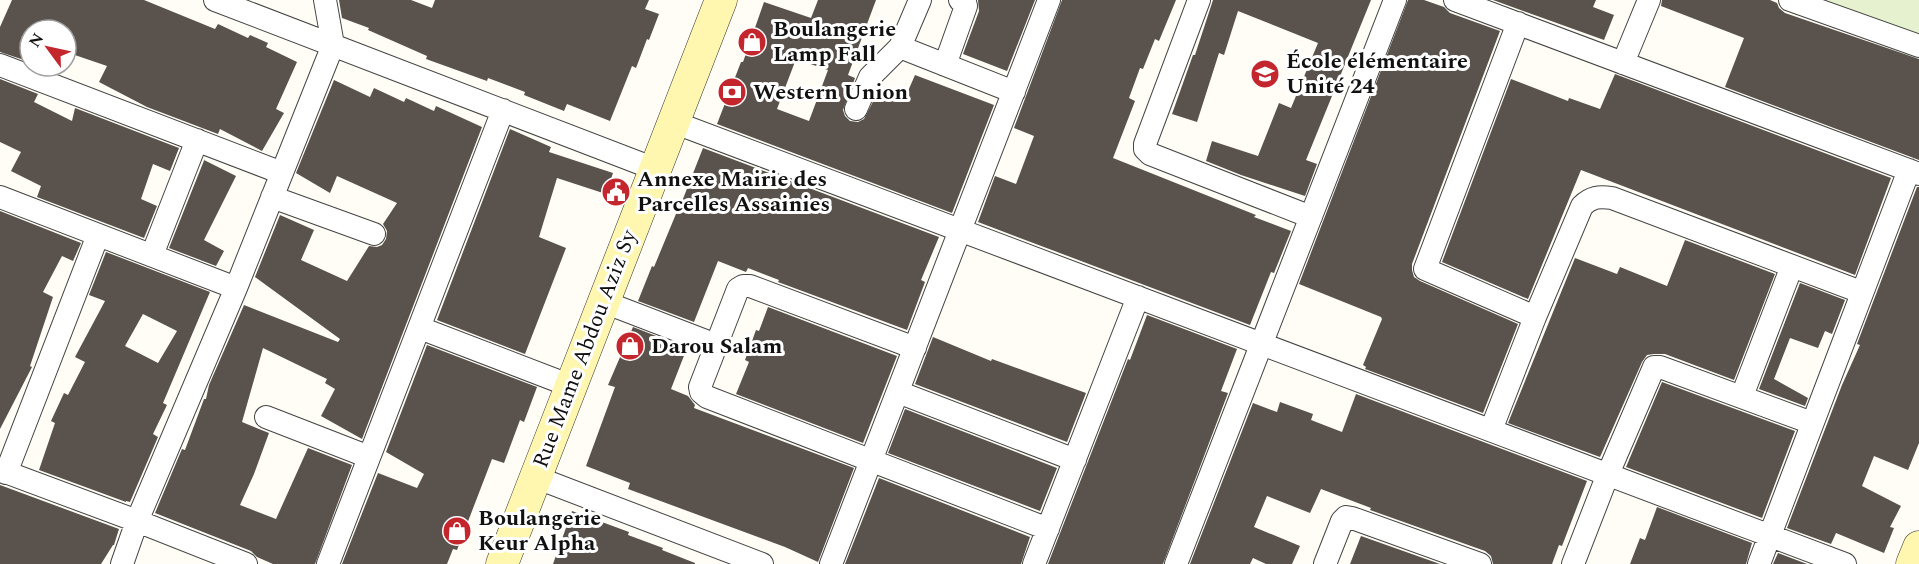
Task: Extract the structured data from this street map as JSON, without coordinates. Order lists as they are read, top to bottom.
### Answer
{
  "streets": {
    "street": ["Rue Mame Abdou Aziz Sy"]
  },
  "places": {
    "shop": ["Boulangerie Lamp Fall", "Darou Salam", "Boulangerie Keur Alpha"],
    "school or university": ["École élémentaire Unité 24"],
    "bank": ["Western Union"],
    "public building": ["Annexe Mairie des Parcelles Assainies"]
  },
  "north": "top left"
}
